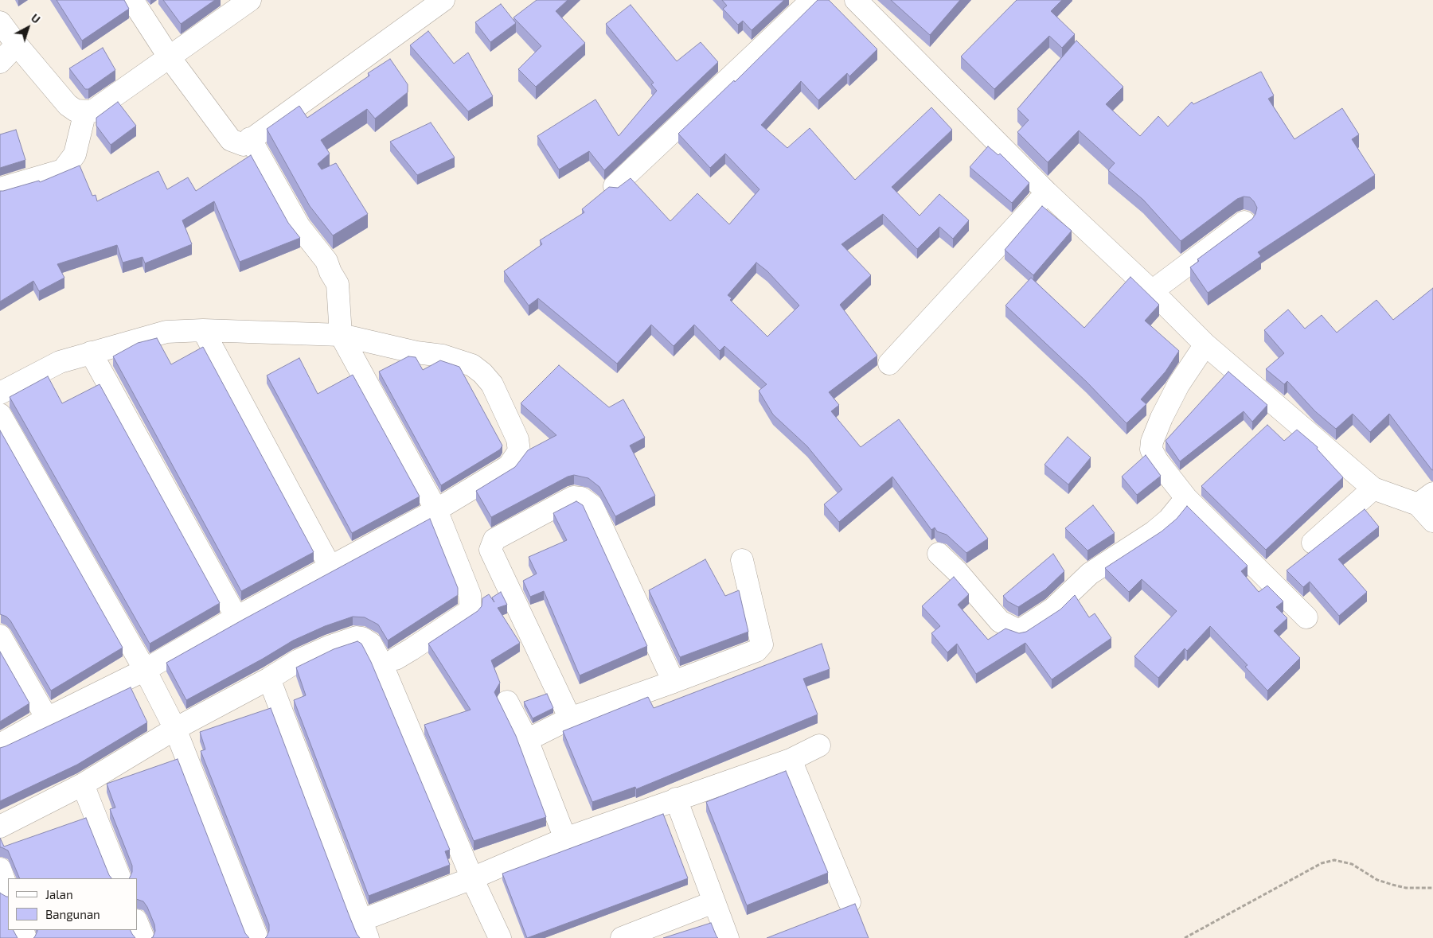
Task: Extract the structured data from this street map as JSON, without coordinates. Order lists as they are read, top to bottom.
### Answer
{
  "legend": ["Jalan", "Bangunan"],
  "north": "top right"
}
